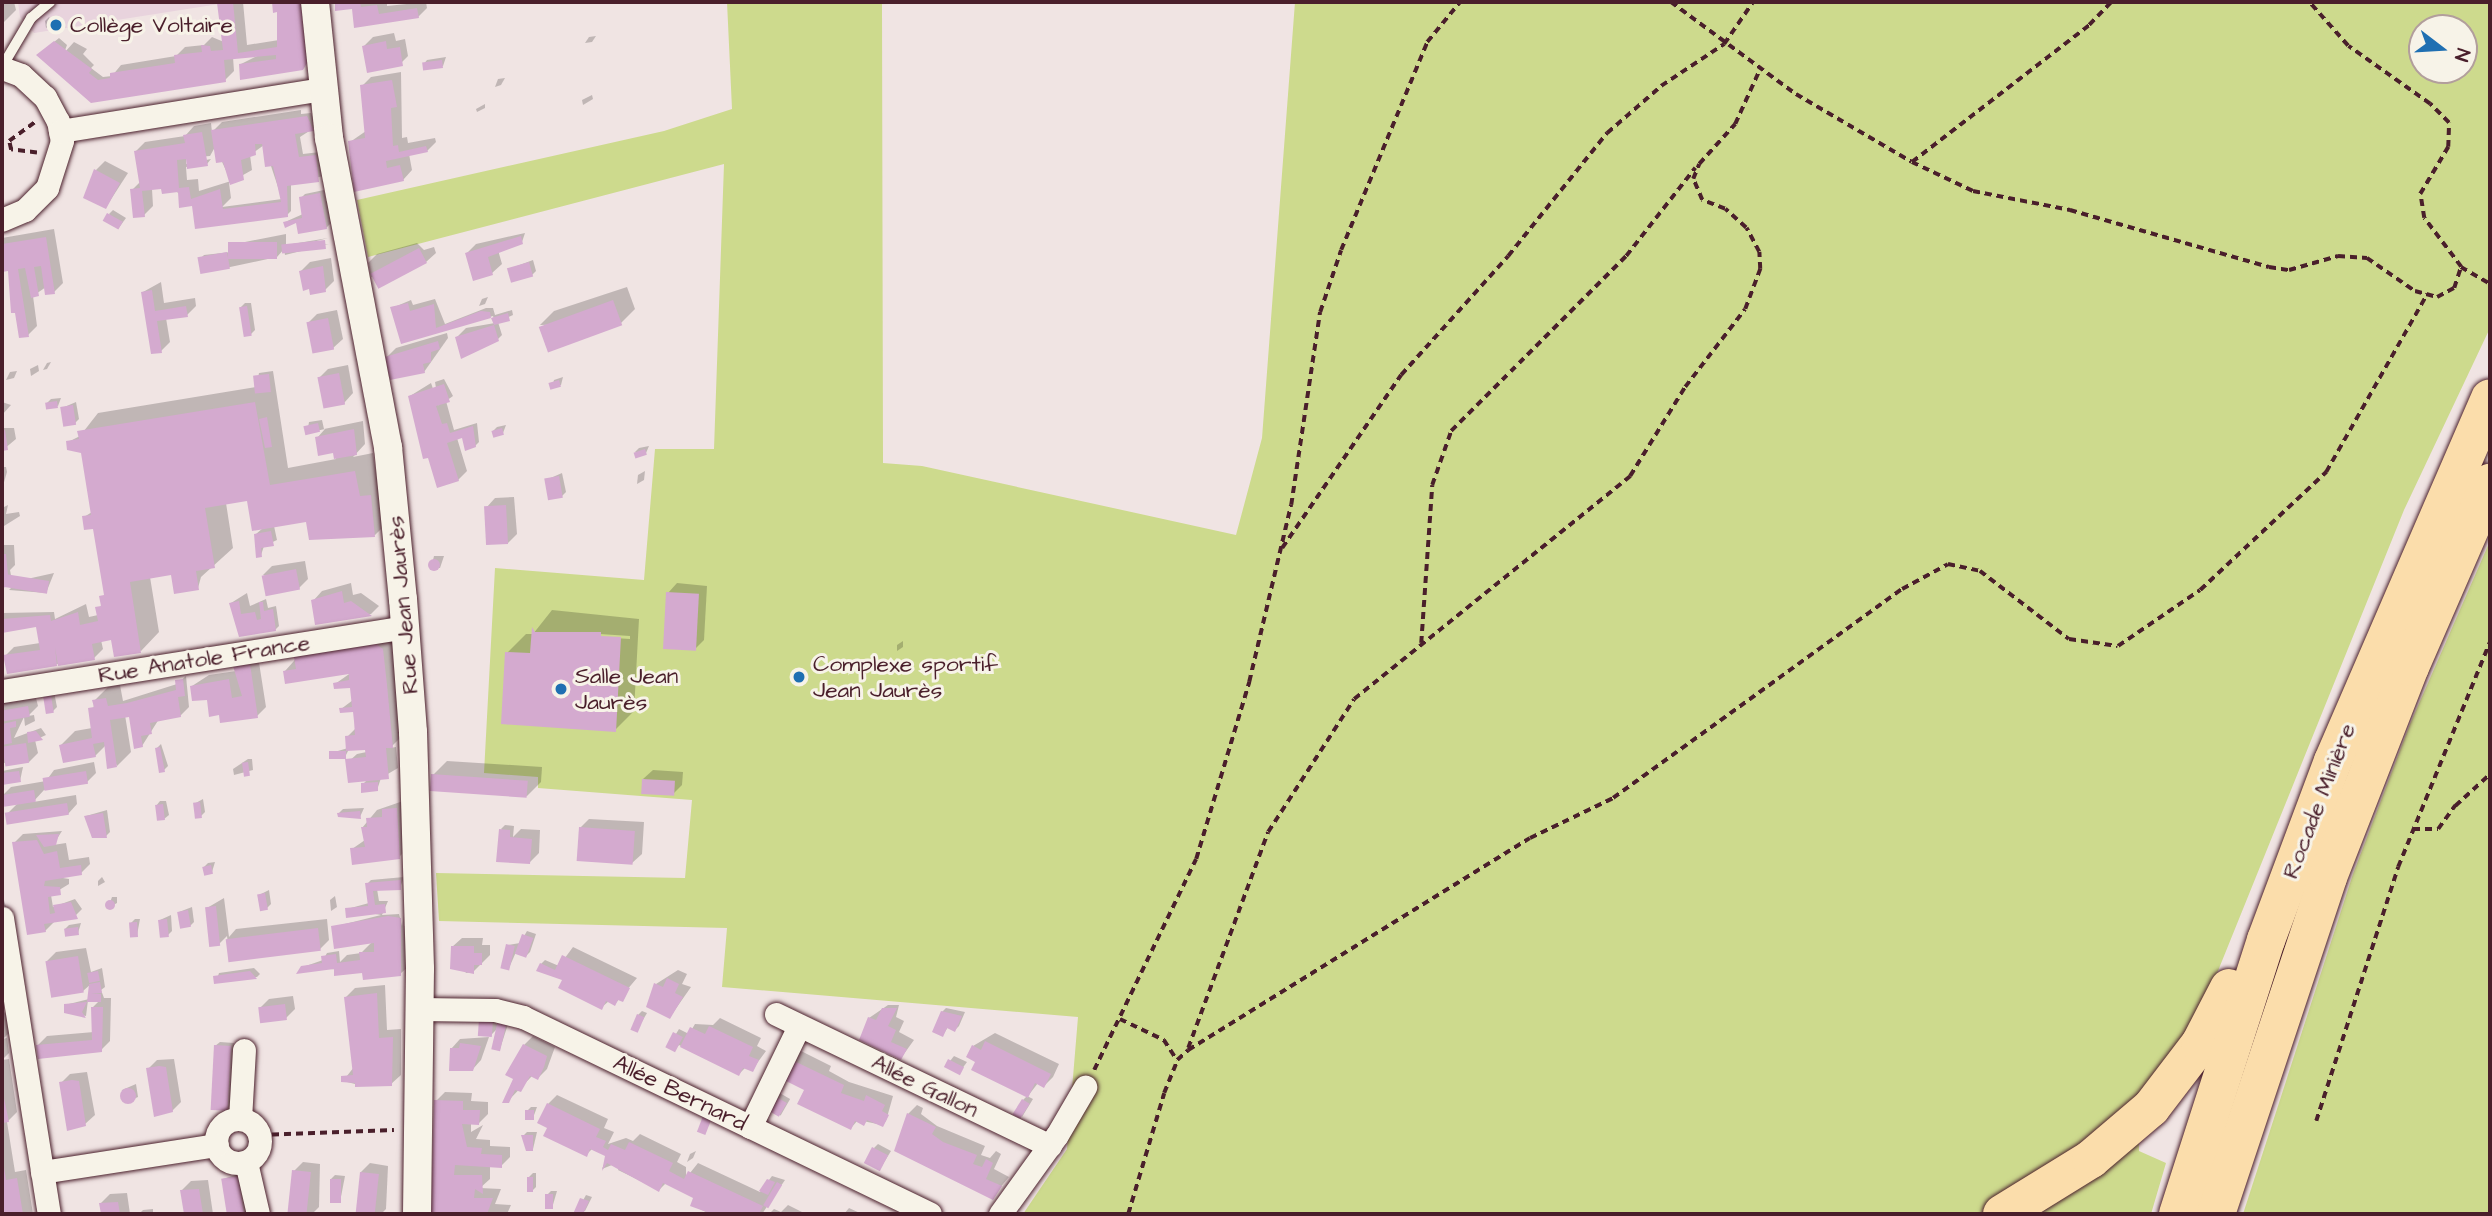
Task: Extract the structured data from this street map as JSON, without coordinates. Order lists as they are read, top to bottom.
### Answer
{
  "streets": {
    "highway": ["Rocade Minière"],
    "street": [
      "Rue Jean Jaurès",
      "Rue Anatole France",
      "Allée Gallon",
      "Allée Bernard"
    ]
  },
  "crossings": [
    ["Rue Jean Jaurès", "Rue Anatole France"],
    ["Rue Jean Jaurès", "Allée Bernard"]
  ],
  "places": ["Collège Voltaire", "Complexe sportif Jean Jaurès", "Salle Jean Jaurès"],
  "north": "right"
}
